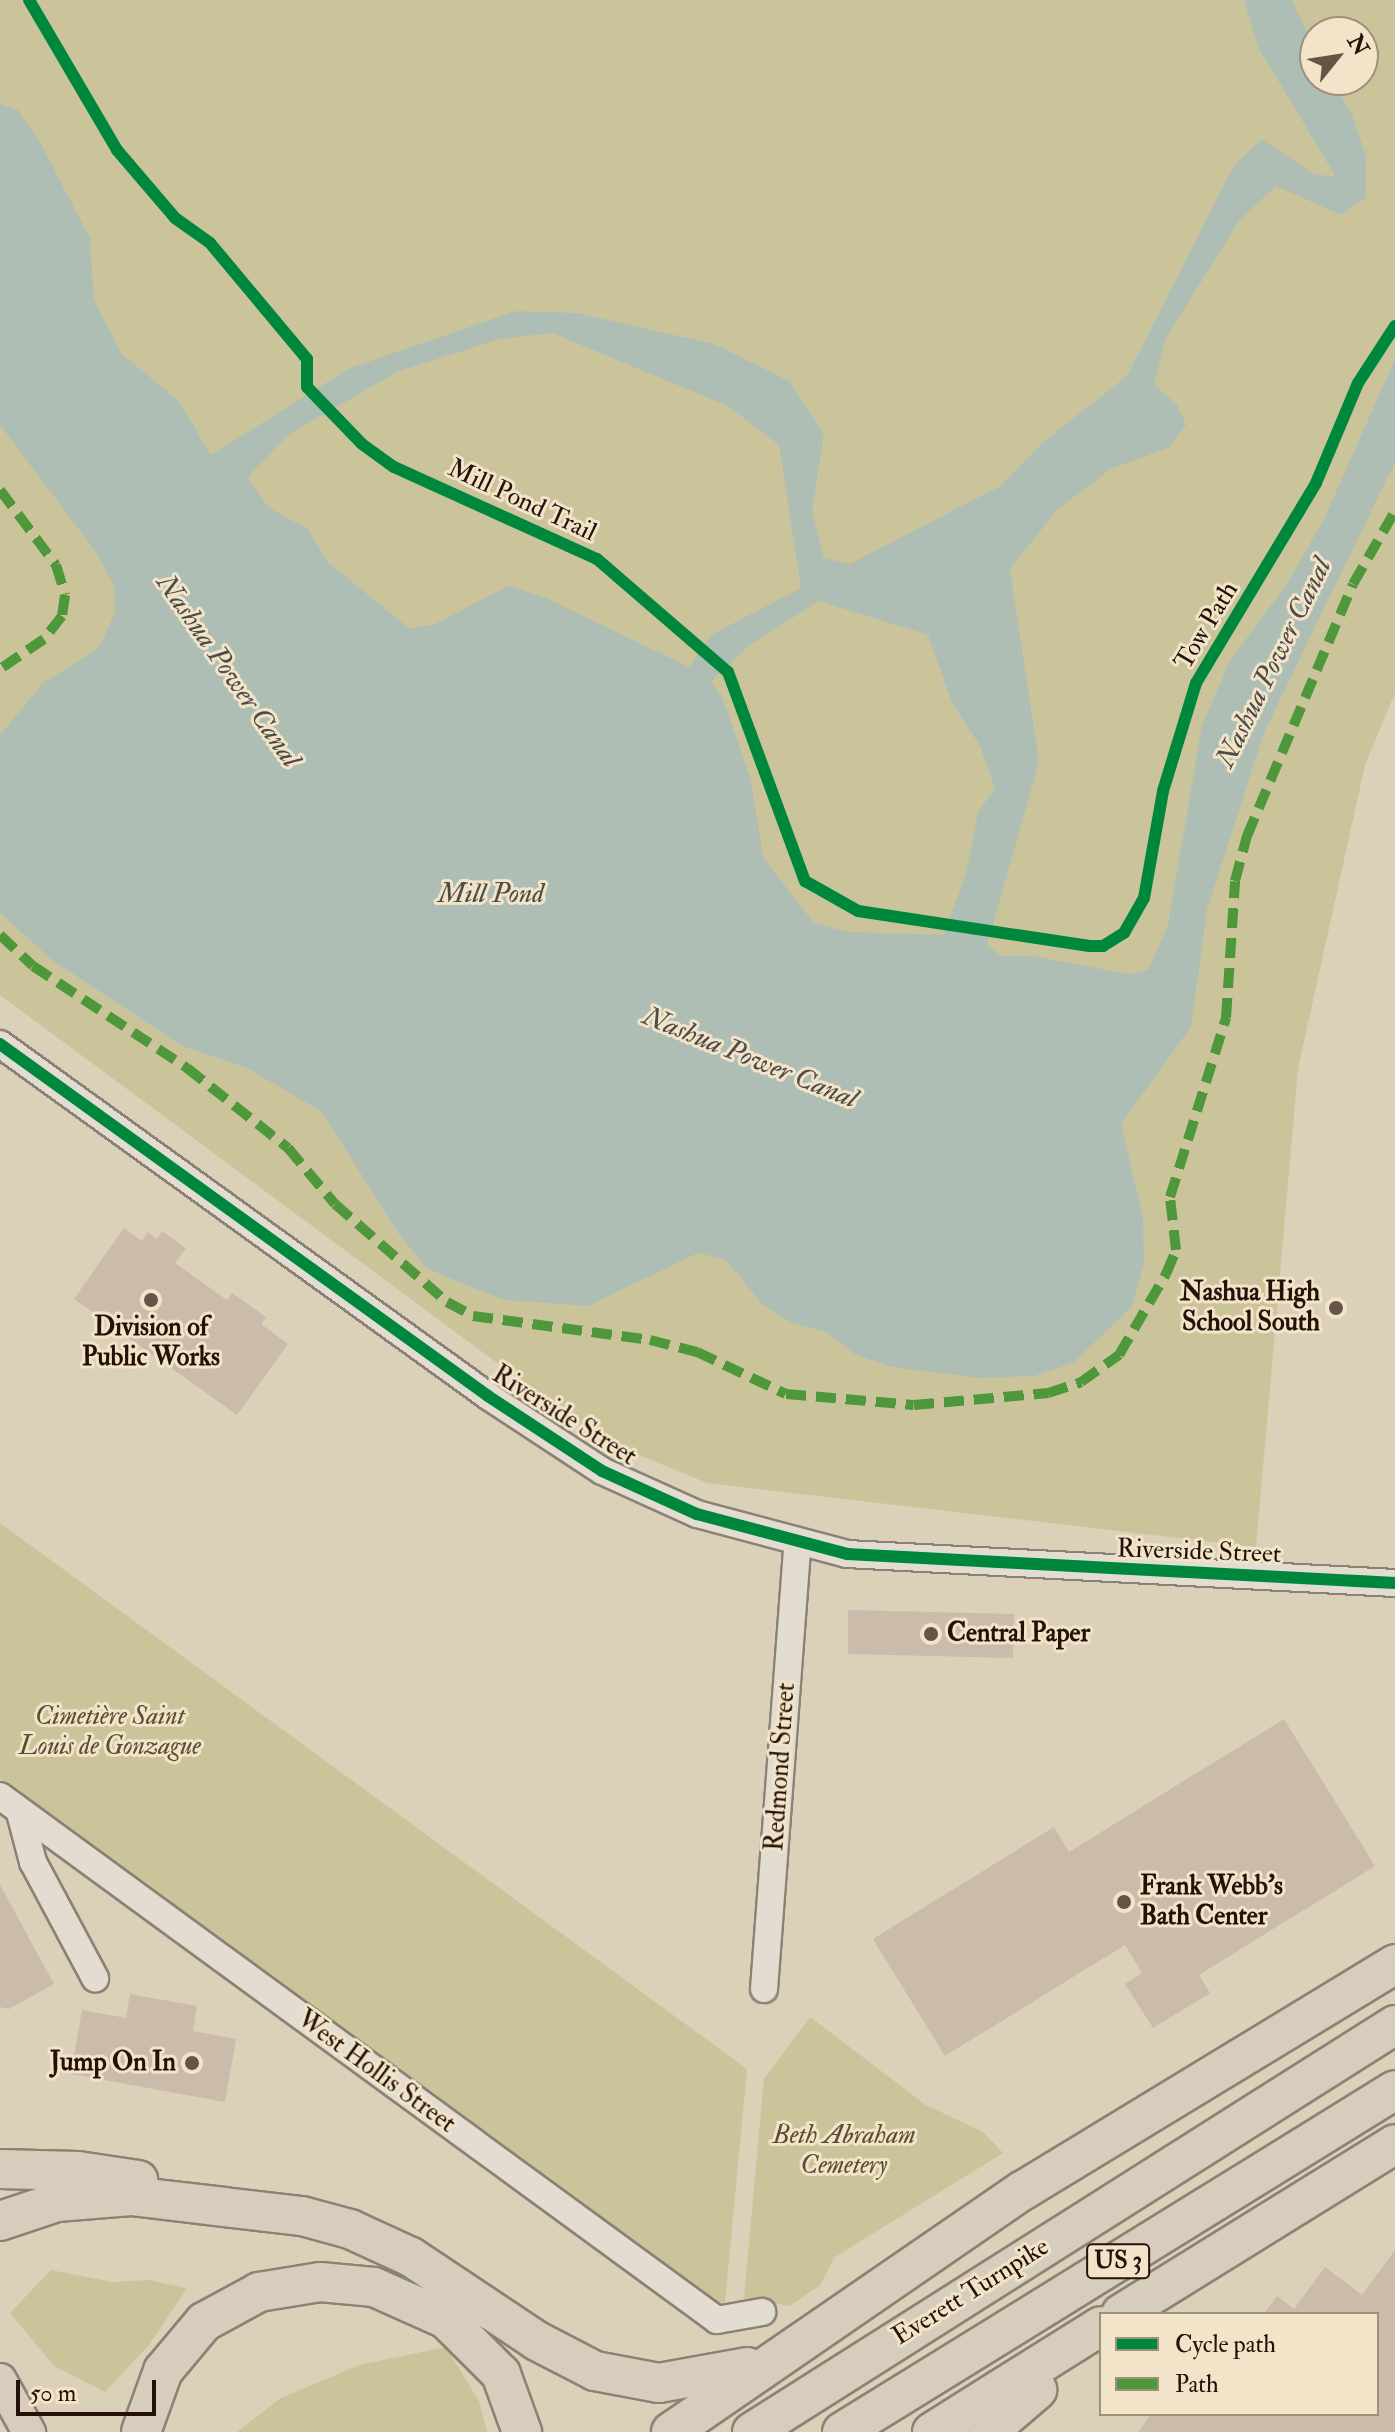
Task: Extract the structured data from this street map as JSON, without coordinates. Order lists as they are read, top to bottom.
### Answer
{
  "streets": {
    "highway": ["US 3", "Everett Turnpike"],
    "street": ["Riverside Street", "Redmond Street", "West Hollis Street"],
    "cycle path": ["Mill Pond Trail"]
  },
  "crossings": [
    ["Riverside Street", "Redmond Street"]
  ],
  "water": ["Nashua Power Canal", "Mill Pond"],
  "parks": ["Cimetière Saint Louis de Gonzague", "Beth Abraham Cemetery"],
  "places": [
    "Division of Public Works",
    "Nashua High School South",
    "Central Paper",
    "Frank Webb's Bath Center",
    "Jump On In"
  ],
  "legend": ["Cycle path", "Path"],
  "scale_bar": "50 m",
  "north": "top right"
}
